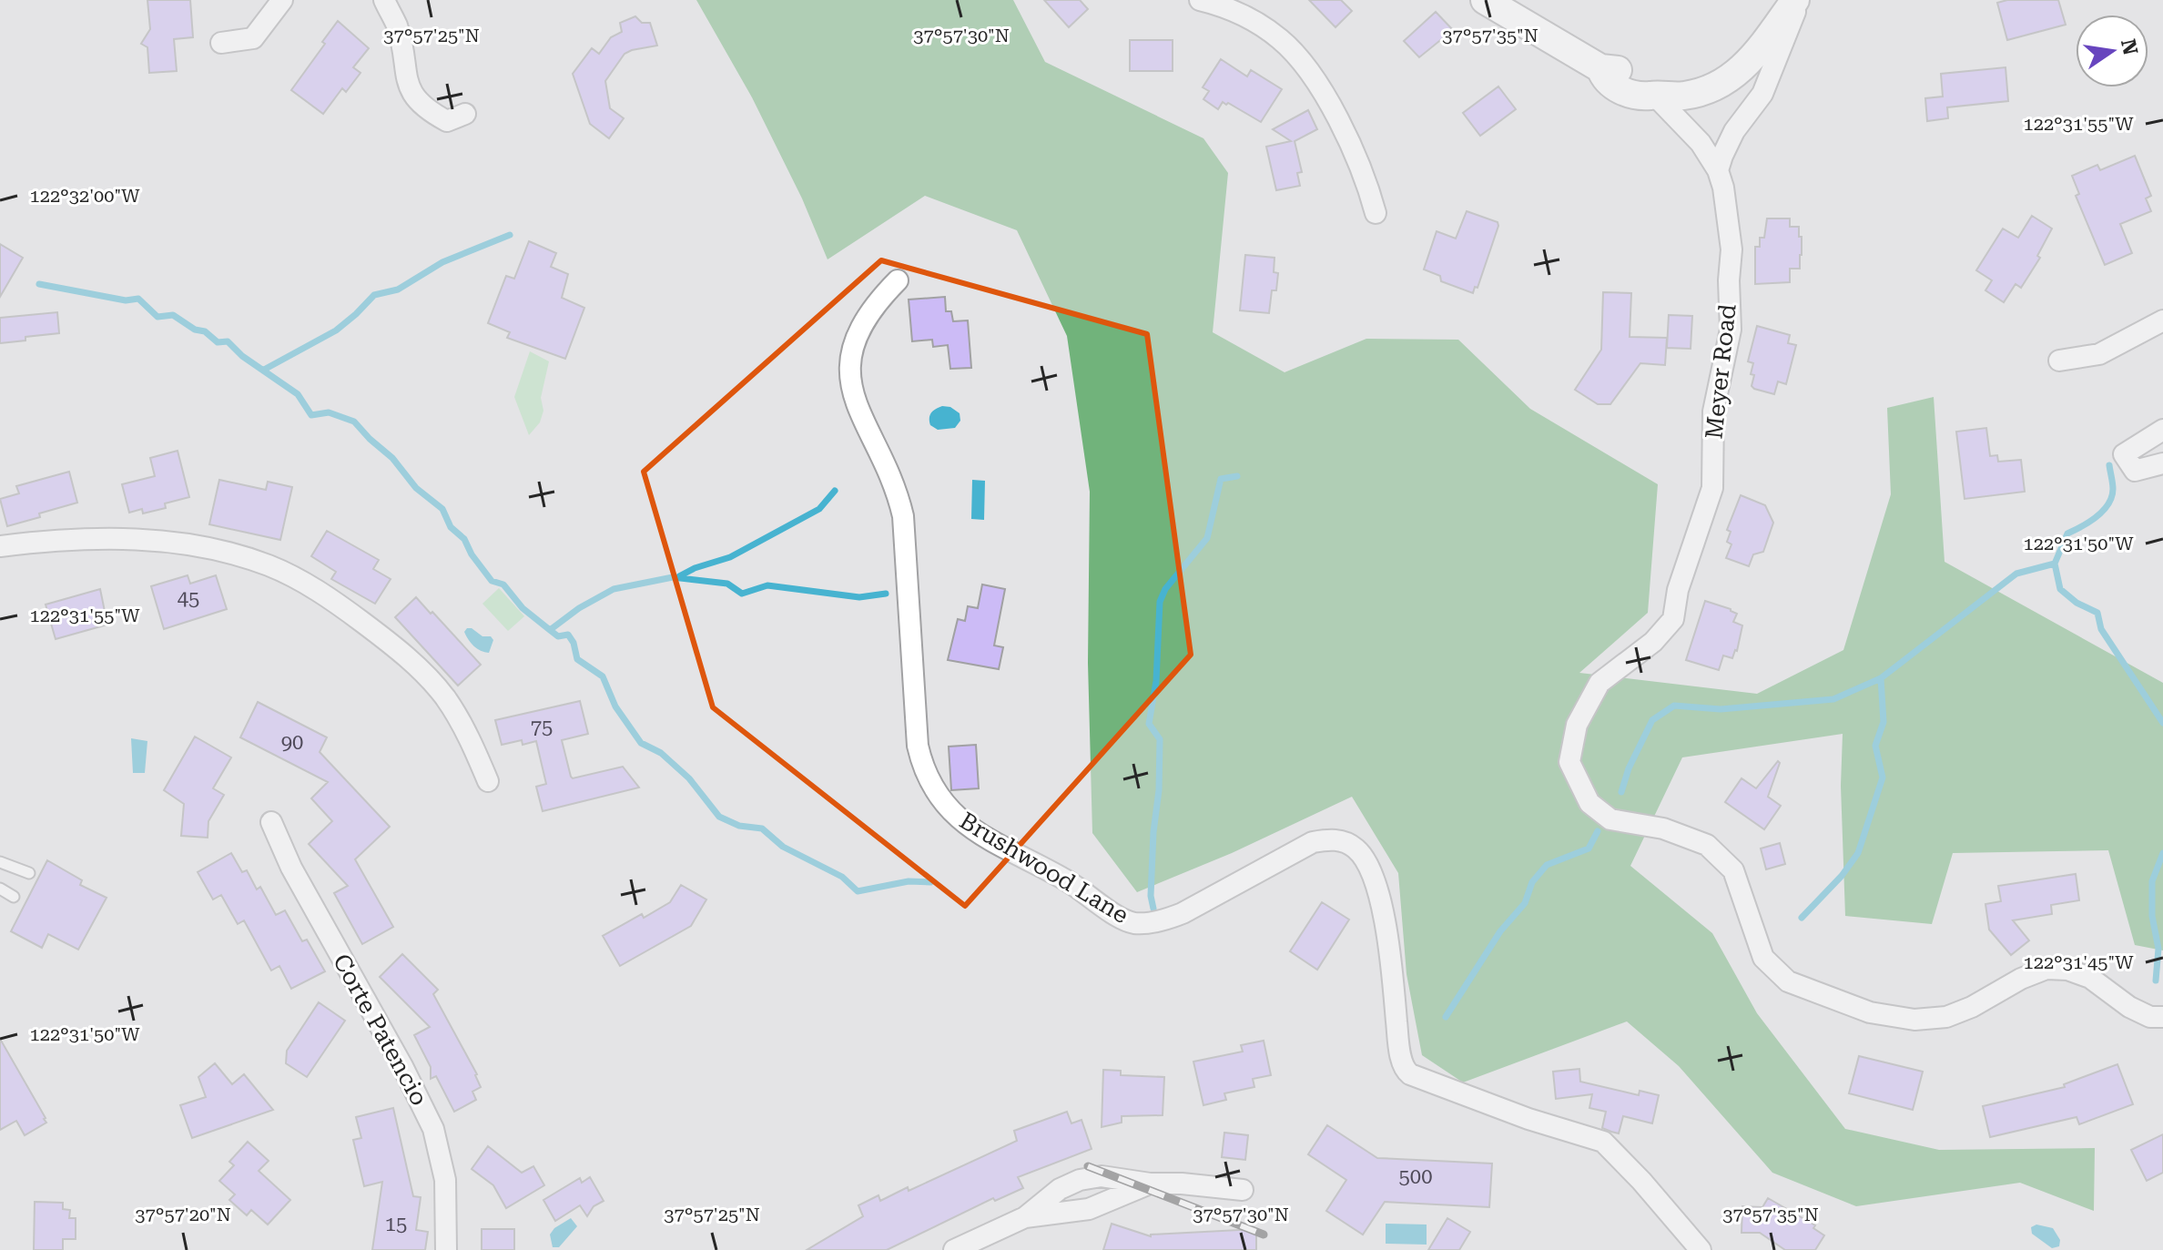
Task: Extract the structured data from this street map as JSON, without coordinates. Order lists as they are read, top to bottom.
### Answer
{
  "streets": {
    "street": ["Meyer Road", "Brushwood Lane", "Corte Patencio"]
  },
  "house_numbers": [
    "45",
    "75",
    "90",
    "500",
    "15"
  ],
  "north": "right",
  "coordinates": [
    "37°57'25\"N",
    "37°57'30\"N",
    "37°57'35\"N",
    "122°31'55\"W",
    "122°32'00\"W",
    "122°31'50\"W",
    "122°31'45\"W",
    "37°57'20\"N"
  ]
}
